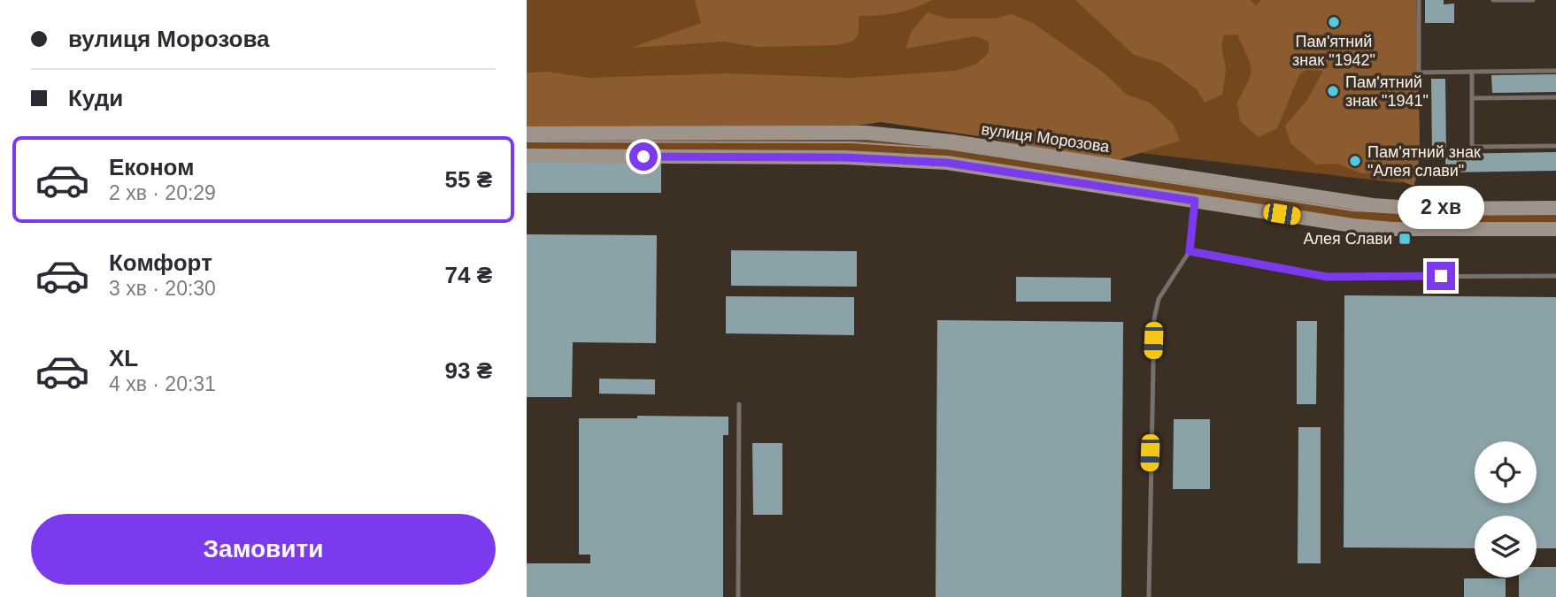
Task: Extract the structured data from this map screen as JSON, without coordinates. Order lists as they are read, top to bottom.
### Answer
{
  "streets": {
    "main road": ["вулиця Морозова"]
  },
  "places": {
    "other": ["Пам'ятний знак \"1942\"", "Пам'ятний знак \"1941\"", "Пам'ятний знак \"Алея слави\""],
    "transit": ["Aлея Слави"]
  },
  "page": {
    "banner": ["вулиця Морозова", "Куди"],
    "list": [
      {
        "name": "Економ",
        "note": "2 хв · 20:29",
        "value": "55 ₴"
      },
      {
        "name": "Комфорт",
        "note": "3 хв · 20:30",
        "value": "74 ₴"
      },
      {
        "name": "XL",
        "note": "4 хв · 20:31",
        "value": "93 ₴"
      }
    ],
    "bubble": "2 хв",
    "buttons": "Замовити"
  }
}
